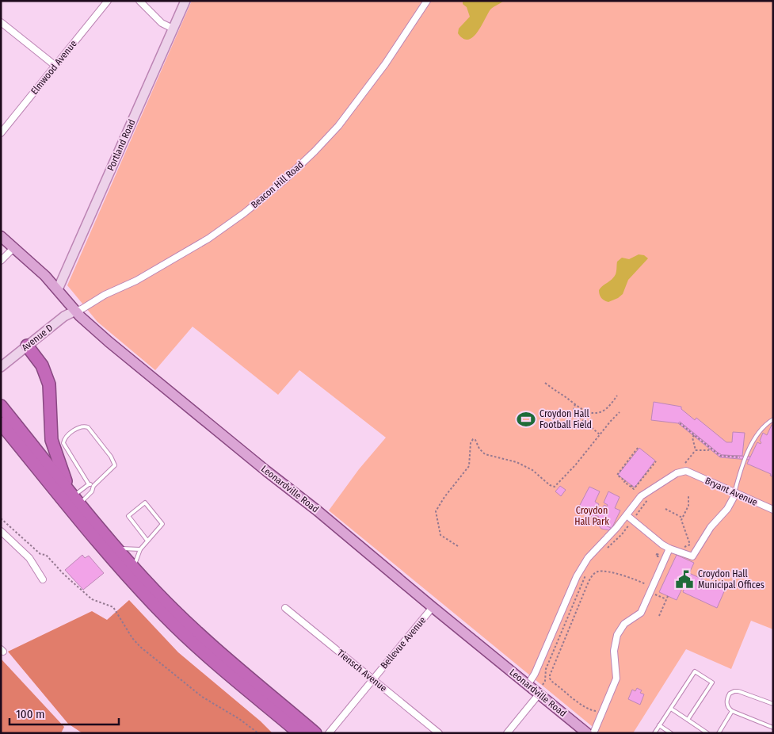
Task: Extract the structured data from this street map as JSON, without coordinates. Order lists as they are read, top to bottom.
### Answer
{
  "streets": {
    "main road": ["Leonardville Road"],
    "street": [
      "Elmwood Avenue",
      "Portland Road",
      "Beacon Hill Road",
      "Avenue D",
      "Bryant Avenue",
      "Bellevue Avenue",
      "Tiensch Avenue"
    ]
  },
  "crossings": [
    ["Portland Road", "Leonardville Road"],
    ["Beacon Hill Road", "Avenue D"],
    ["Beacon Hill Road", "Leonardville Road"],
    ["Avenue D", "Leonardville Road"],
    ["Leonardville Road", "Bellevue Avenue"],
    ["Bellevue Avenue", "Tiensch Avenue"]
  ],
  "parks": ["Croydon Hall Park"],
  "places": {
    "sports": ["Croydon Hall Football Field"],
    "public building": ["Croydon Hall Municipal Offices"]
  },
  "scale_bar": "100 m"
}
